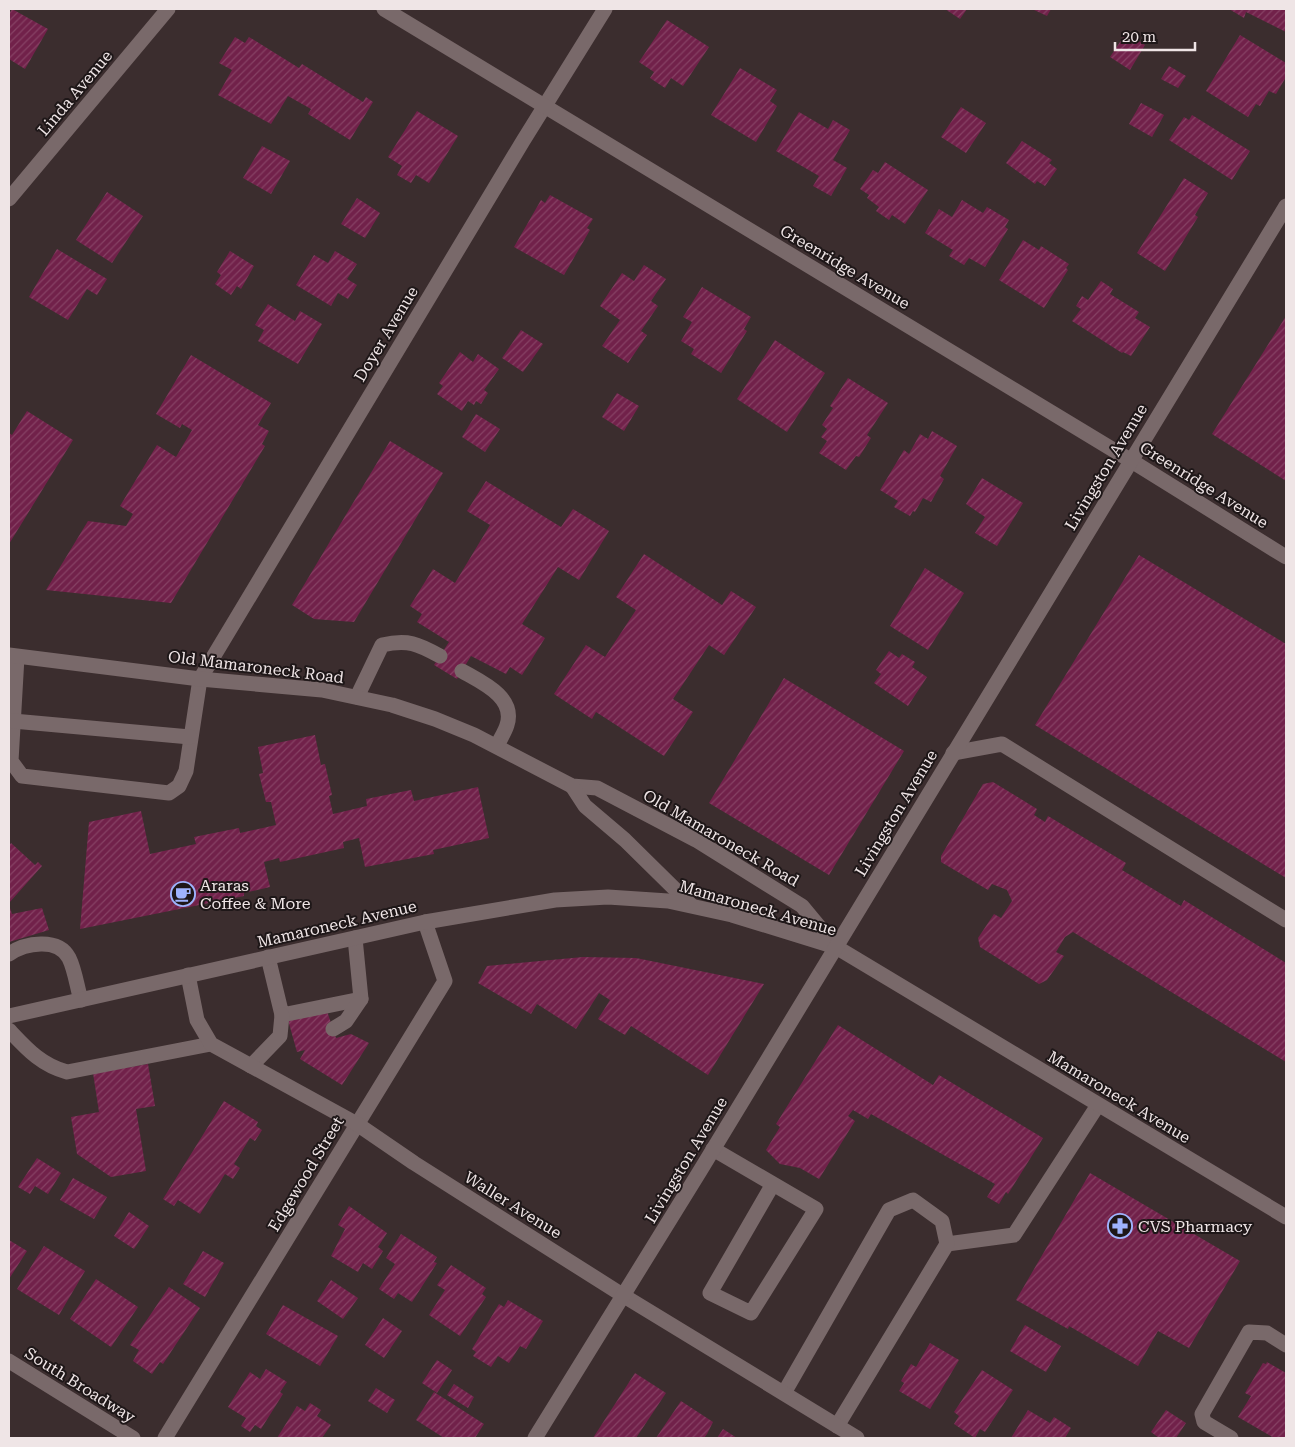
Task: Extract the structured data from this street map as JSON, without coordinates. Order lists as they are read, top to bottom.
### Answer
{
  "streets": {
    "street": [
      "Linda Avenue",
      "Greenridge Avenue",
      "Doyer Avenue",
      "Livingston Avenue",
      "Old Mamaroneck Road",
      "Mamaroneck Avenue",
      "Edgewood Street",
      "Waller Avenue",
      "South Broadway"
    ]
  },
  "crossings": [
    ["Greenridge Avenue", "Doyer Avenue"],
    ["Greenridge Avenue", "Livingston Avenue"],
    ["Doyer Avenue", "Old Mamaroneck Road"],
    ["Livingston Avenue", "Old Mamaroneck Road"],
    ["Livingston Avenue", "Mamaroneck Avenue"],
    ["Livingston Avenue", "Waller Avenue"],
    ["Old Mamaroneck Road", "Mamaroneck Avenue"],
    ["Mamaroneck Avenue", "Edgewood Street"],
    ["Edgewood Street", "Waller Avenue"]
  ],
  "places": {
    "cafe": ["Araras Coffee & More"],
    "pharmacy": ["CVS Pharmacy"]
  },
  "scale_bar": "20 m"
}
